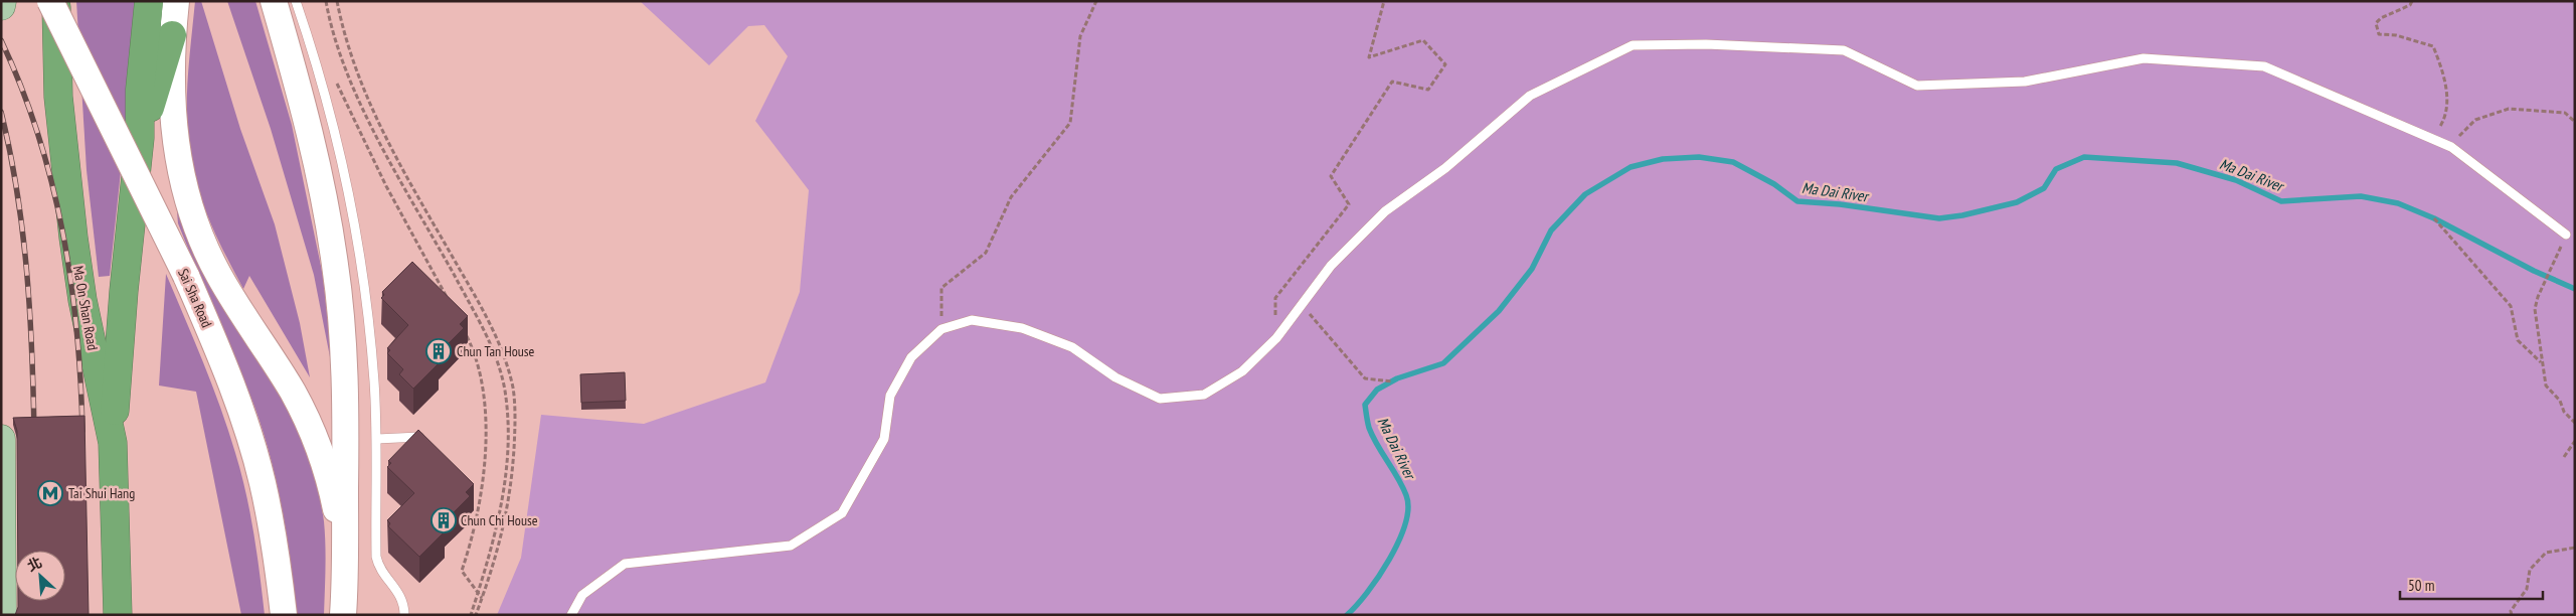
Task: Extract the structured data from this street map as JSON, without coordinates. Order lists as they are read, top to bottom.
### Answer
{
  "streets": {
    "highway": ["Ma On Shan Road"],
    "main road": ["Sai Sha Road"]
  },
  "water": ["Ma Dai River"],
  "places": {
    "building": ["Chun Tan House", "Chun Chi House"],
    "metro station": ["Tai Shui Hang"]
  },
  "scale_bar": "50 m",
  "north": "top left"
}
